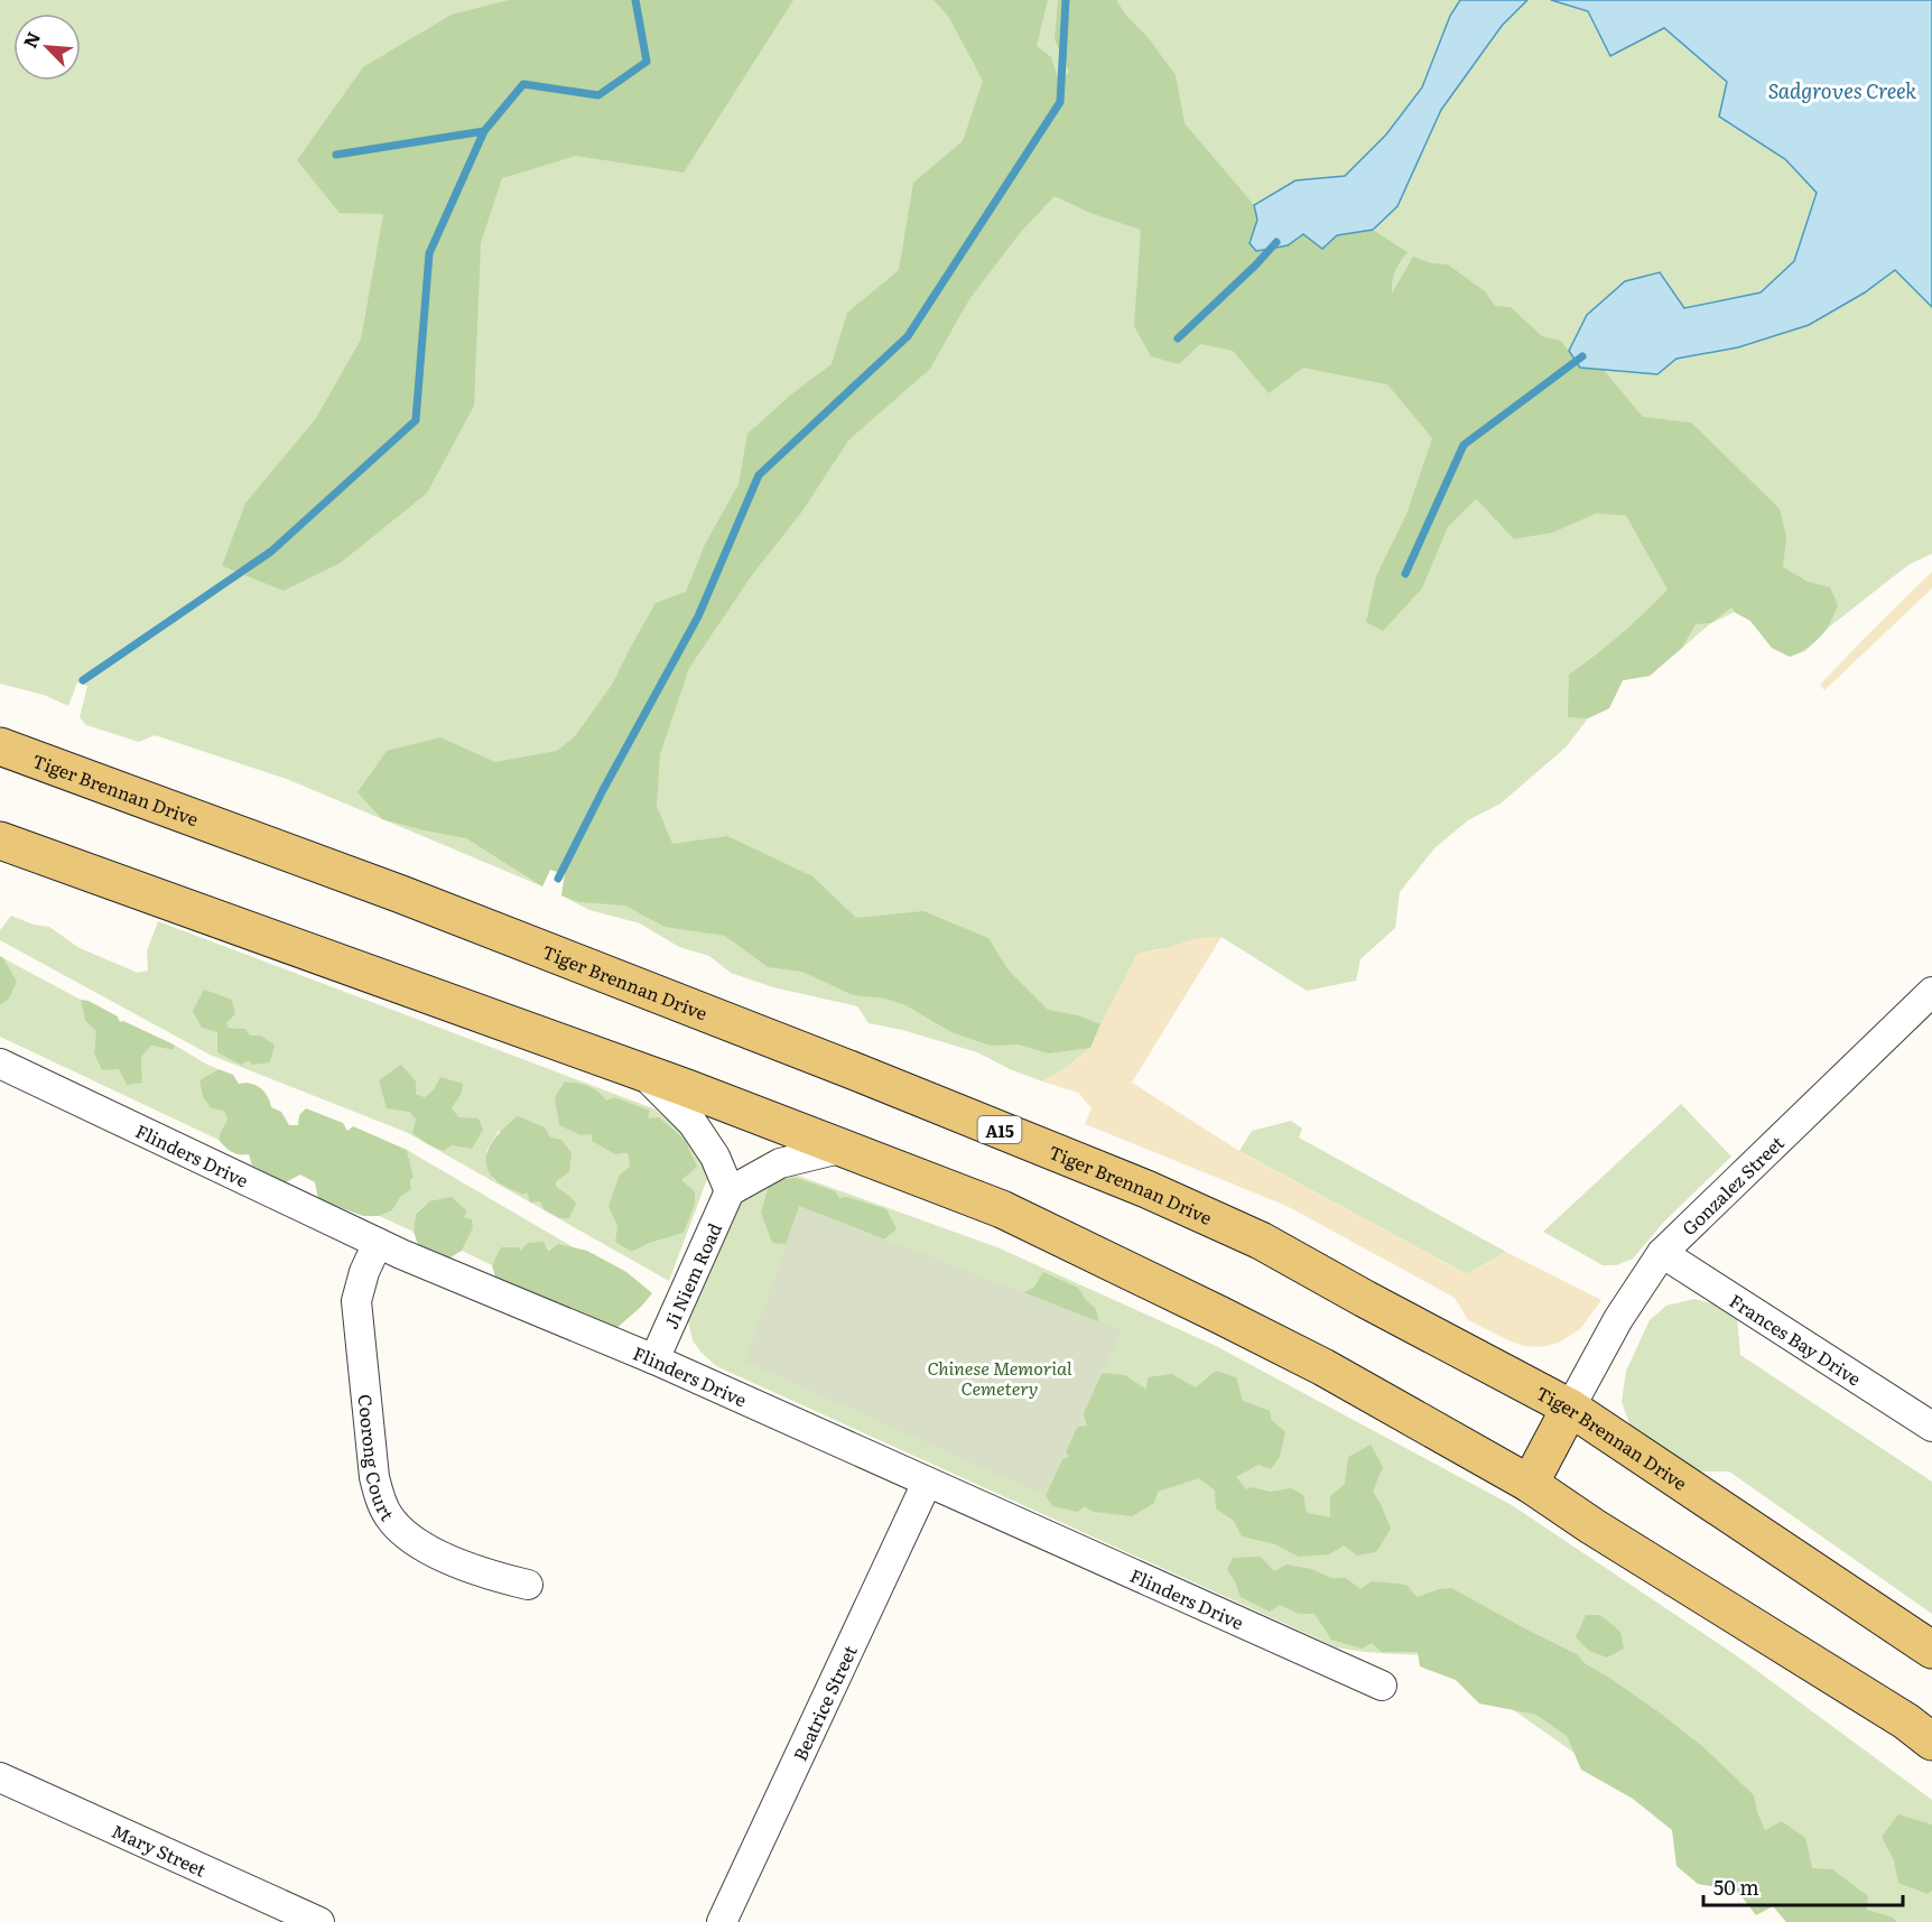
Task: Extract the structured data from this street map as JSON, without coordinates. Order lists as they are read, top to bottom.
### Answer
{
  "streets": {
    "main road": ["Tiger Brennan Drive", "A15"],
    "street": [
      "Flinders Drive",
      "Gonzalez Street",
      "Ji Niem Road",
      "Frances Bay Drive",
      "Coorong Court",
      "Beatrice Street",
      "Mary Street"
    ]
  },
  "crossings": [
    ["Tiger Brennan Drive", "Gonzalez Street"],
    ["Flinders Drive", "Ji Niem Road"],
    ["Flinders Drive", "Coorong Court"],
    ["Flinders Drive", "Beatrice Street"],
    ["Gonzalez Street", "Frances Bay Drive"]
  ],
  "water": ["Sadgroves Creek"],
  "parks": ["Chinese Memorial Cemetery"],
  "scale_bar": "50 m",
  "north": "top left"
}
